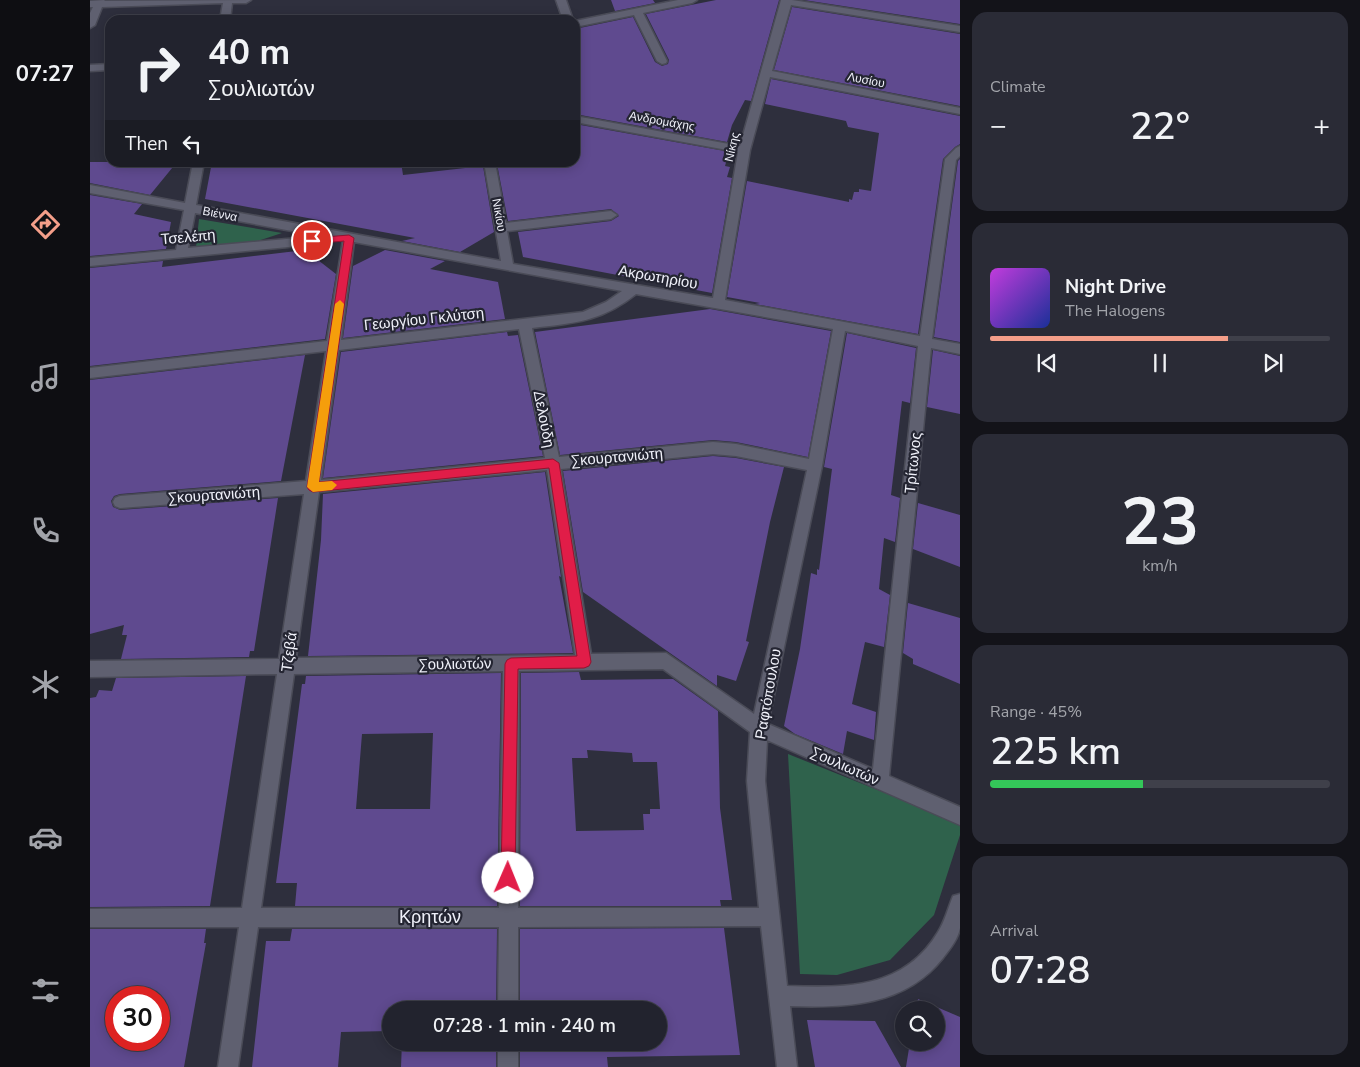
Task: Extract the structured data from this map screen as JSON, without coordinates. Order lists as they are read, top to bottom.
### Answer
{
  "streets": {
    "street": [
      "Λυσίου",
      "Ανδρομάχης",
      "Νίκης",
      "Βιέννα",
      "Νικίου",
      "Τσελέπη",
      "Ακρωτηρίου",
      "Γεωργίου Γκλύτση",
      "Δελούδη",
      "Σκουρτανιώτη",
      "Τρίτωνος",
      "Τζεβά",
      "Σουλιωτών",
      "Ραφτόπουλου",
      "Κρητών"
    ]
  },
  "crossings": [
    ["Λυσίου", "Νίκης"],
    ["Ανδρομάχης", "Νίκης"],
    ["Νίκης", "Ακρωτηρίου"],
    ["Βιέννα", "Τσελέπη"],
    ["Βιέννα", "Ακρωτηρίου"],
    ["Βιέννα", "Τζεβά"],
    ["Νικίου", "Ακρωτηρίου"],
    ["Τσελέπη", "Ακρωτηρίου"],
    ["Τσελέπη", "Τζεβά"],
    ["Ακρωτηρίου", "Γεωργίου Γκλύτση"],
    ["Ακρωτηρίου", "Τρίτωνος"],
    ["Ακρωτηρίου", "Τζεβά"],
    ["Ακρωτηρίου", "Ραφτόπουλου"],
    ["Γεωργίου Γκλύτση", "Δελούδη"],
    ["Γεωργίου Γκλύτση", "Τζεβά"],
    ["Δελούδη", "Σκουρτανιώτη"],
    ["Δελούδη", "Σουλιωτών"],
    ["Σκουρτανιώτη", "Τζεβά"],
    ["Σκουρτανιώτη", "Ραφτόπουλου"],
    ["Τρίτωνος", "Σουλιωτών"],
    ["Τζεβά", "Σουλιωτών"],
    ["Τζεβά", "Κρητών"],
    ["Σουλιωτών", "Ραφτόπουλου"],
    ["Ραφτόπουλου", "Κρητών"]
  ],
  "page": {
    "tabs": "07:27",
    "tile": [
      "Climate",
      ["23", "km/h"],
      ["Range · 45%", "225 km"],
      ["Arrival", "07:28"]
    ],
    "turn": ["40 m", "Σουλιωτών"],
    "heat": ["−", "22°", "+"],
    "then": "Then",
    "song": ["Night Drive", "The Halogens"],
    "limit": "30",
    "trip": "07:28 · 1 min · 240 m"
  }
}
